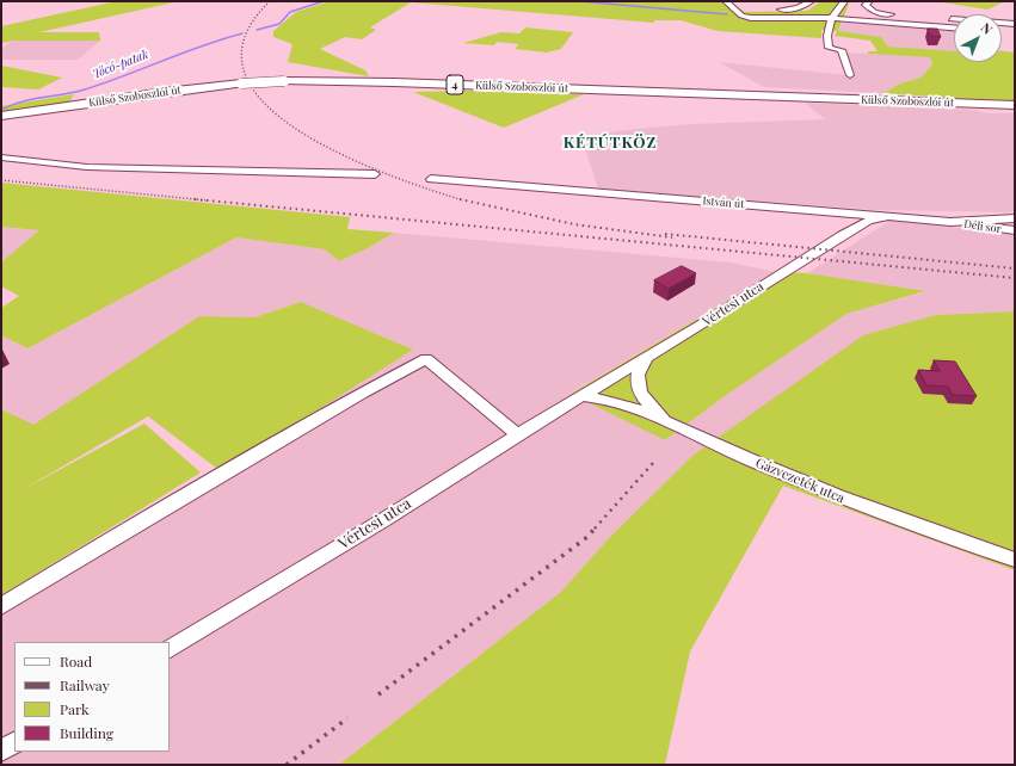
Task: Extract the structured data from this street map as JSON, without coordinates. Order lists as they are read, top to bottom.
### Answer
{
  "streets": {
    "main road": ["4", "Külső Szoboszlói út"],
    "street": [
      "István út",
      "Déli sor",
      "Vértesi utca",
      "Gázvezeték utca"
    ]
  },
  "crossings": [
    ["István út", "Déli sor"],
    ["István út", "Vértesi utca"],
    ["Vértesi utca", "Gázvezeték utca"]
  ],
  "districts": ["KÉTÚTKÖZ"],
  "water": ["Tócó-patak"],
  "legend": [
    "Road",
    "Railway",
    "Park",
    "Building"
  ],
  "north": "top right"
}
